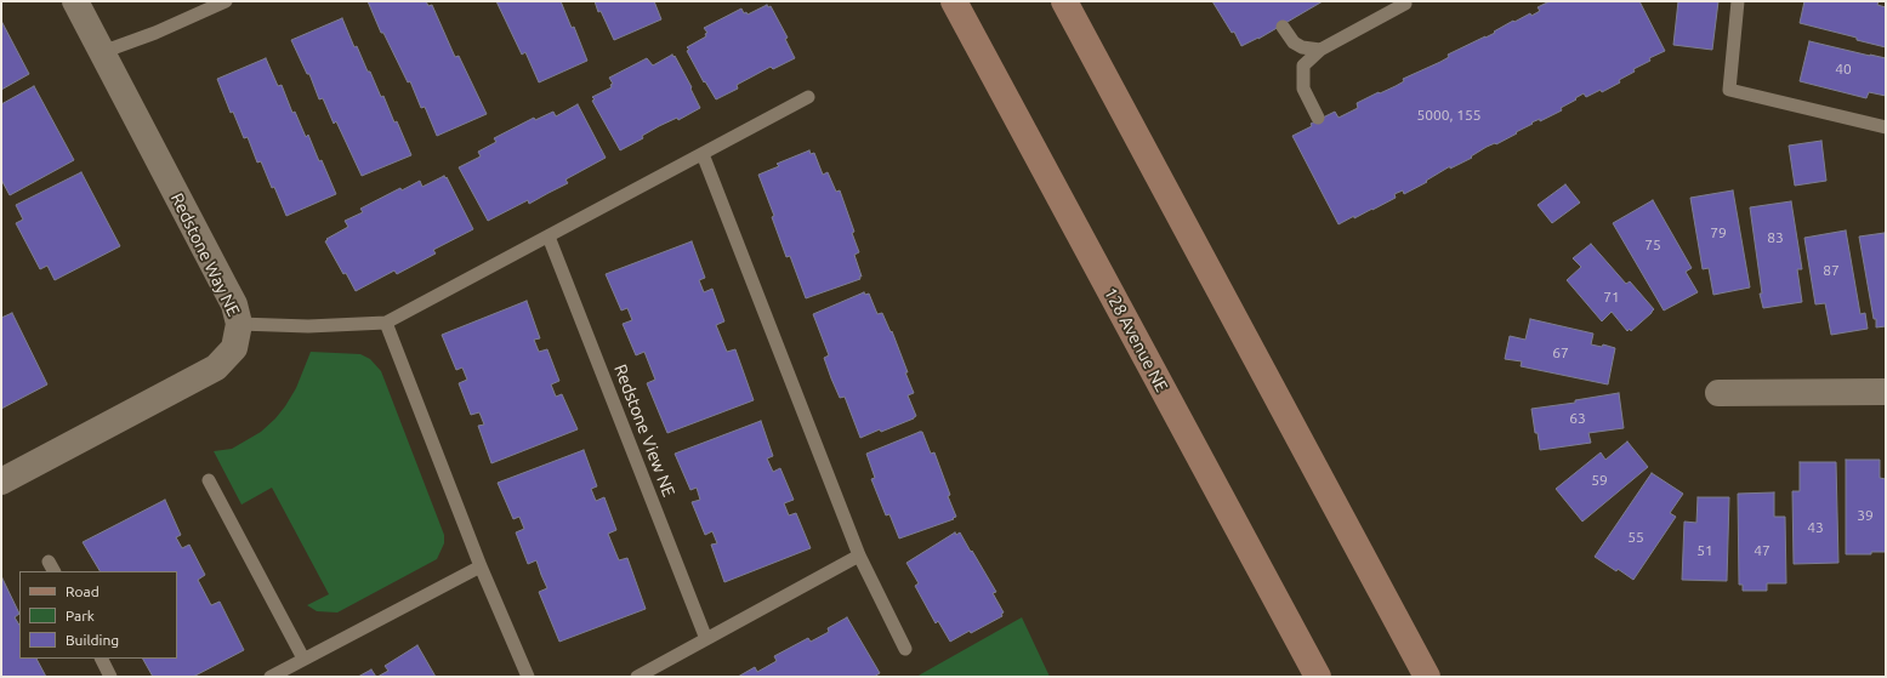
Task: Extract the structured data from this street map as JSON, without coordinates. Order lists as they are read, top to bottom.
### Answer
{
  "streets": {
    "main road": ["128 Avenue NE"],
    "street": ["Redstone Way NE"],
    "lane": ["Redstone View NE"]
  },
  "house_numbers": [
    "40",
    "5000, 155",
    "79",
    "83",
    "75",
    "87",
    "71",
    "67",
    "63",
    "59",
    "39",
    "43",
    "55",
    "51",
    "47"
  ],
  "legend": ["Road", "Park", "Building"]
}
